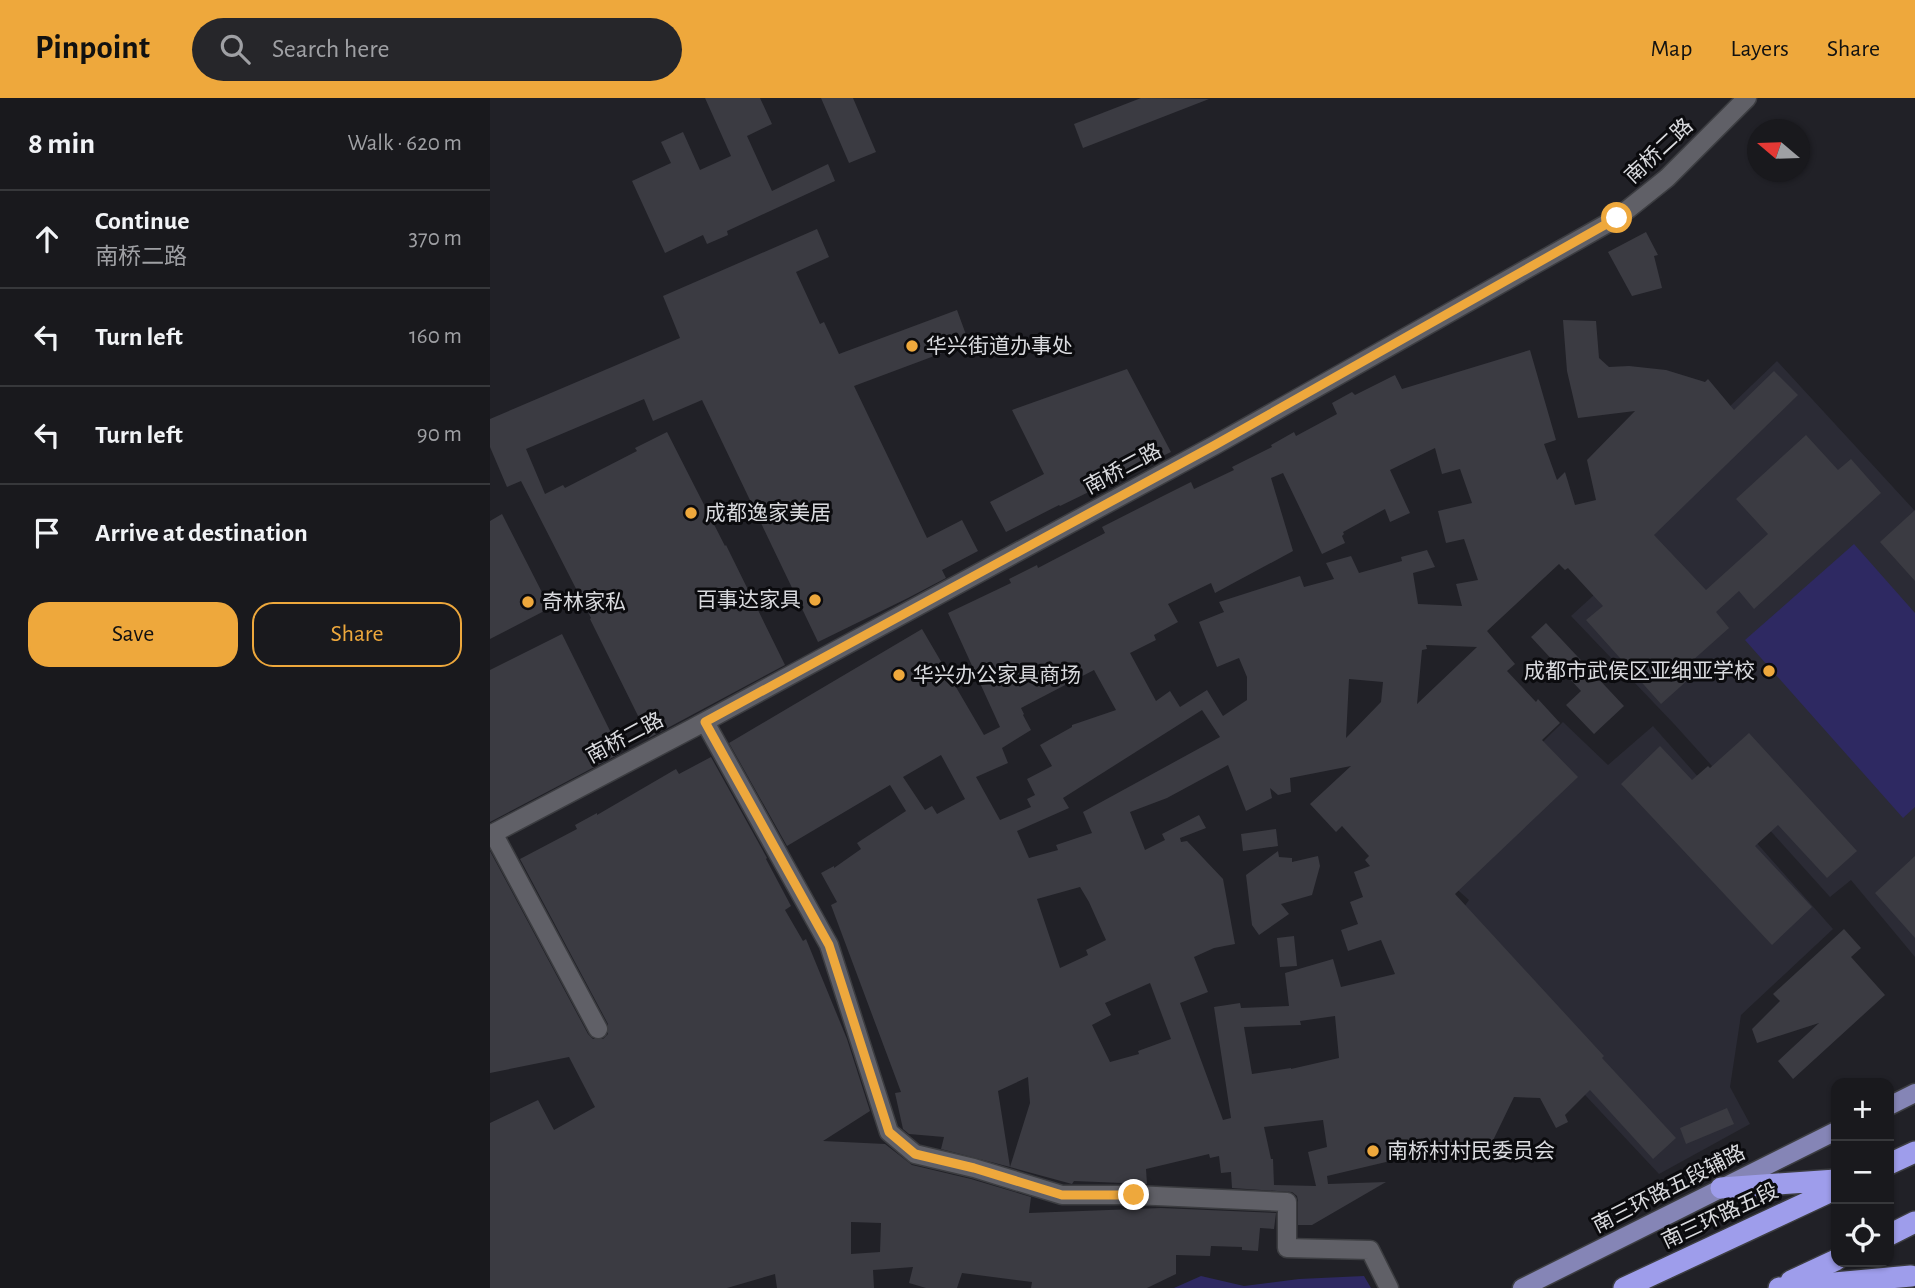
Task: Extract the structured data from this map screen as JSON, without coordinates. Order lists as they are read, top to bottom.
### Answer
{
  "streets": {
    "highway": ["南三环路五段"],
    "main road": ["南三环路五段辅路"],
    "street": ["南桥二路"]
  },
  "places": [
    "华兴街道办事处",
    "成都逸家美居",
    "百事达家具",
    "奇林家私",
    "成都市武侯区亚细亚学校",
    "华兴办公家具商场",
    "南桥村村民委员会"
  ],
  "north": "left",
  "page": {
    "header": "Pinpoint",
    "search": "Search here",
    "nav": ["Map", "Layers", "Share"],
    "heading": ["8 min", "Walk · 620 m"],
    "list": [
      ["Continue", "南桥二路", "370 m"],
      ["Turn left", "160 m"],
      ["Turn left", "90 m"],
      "Arrive at destination"
    ],
    "buttons": ["Save", "Share"],
    "map_buttons": ["+", "−"]
  }
}
